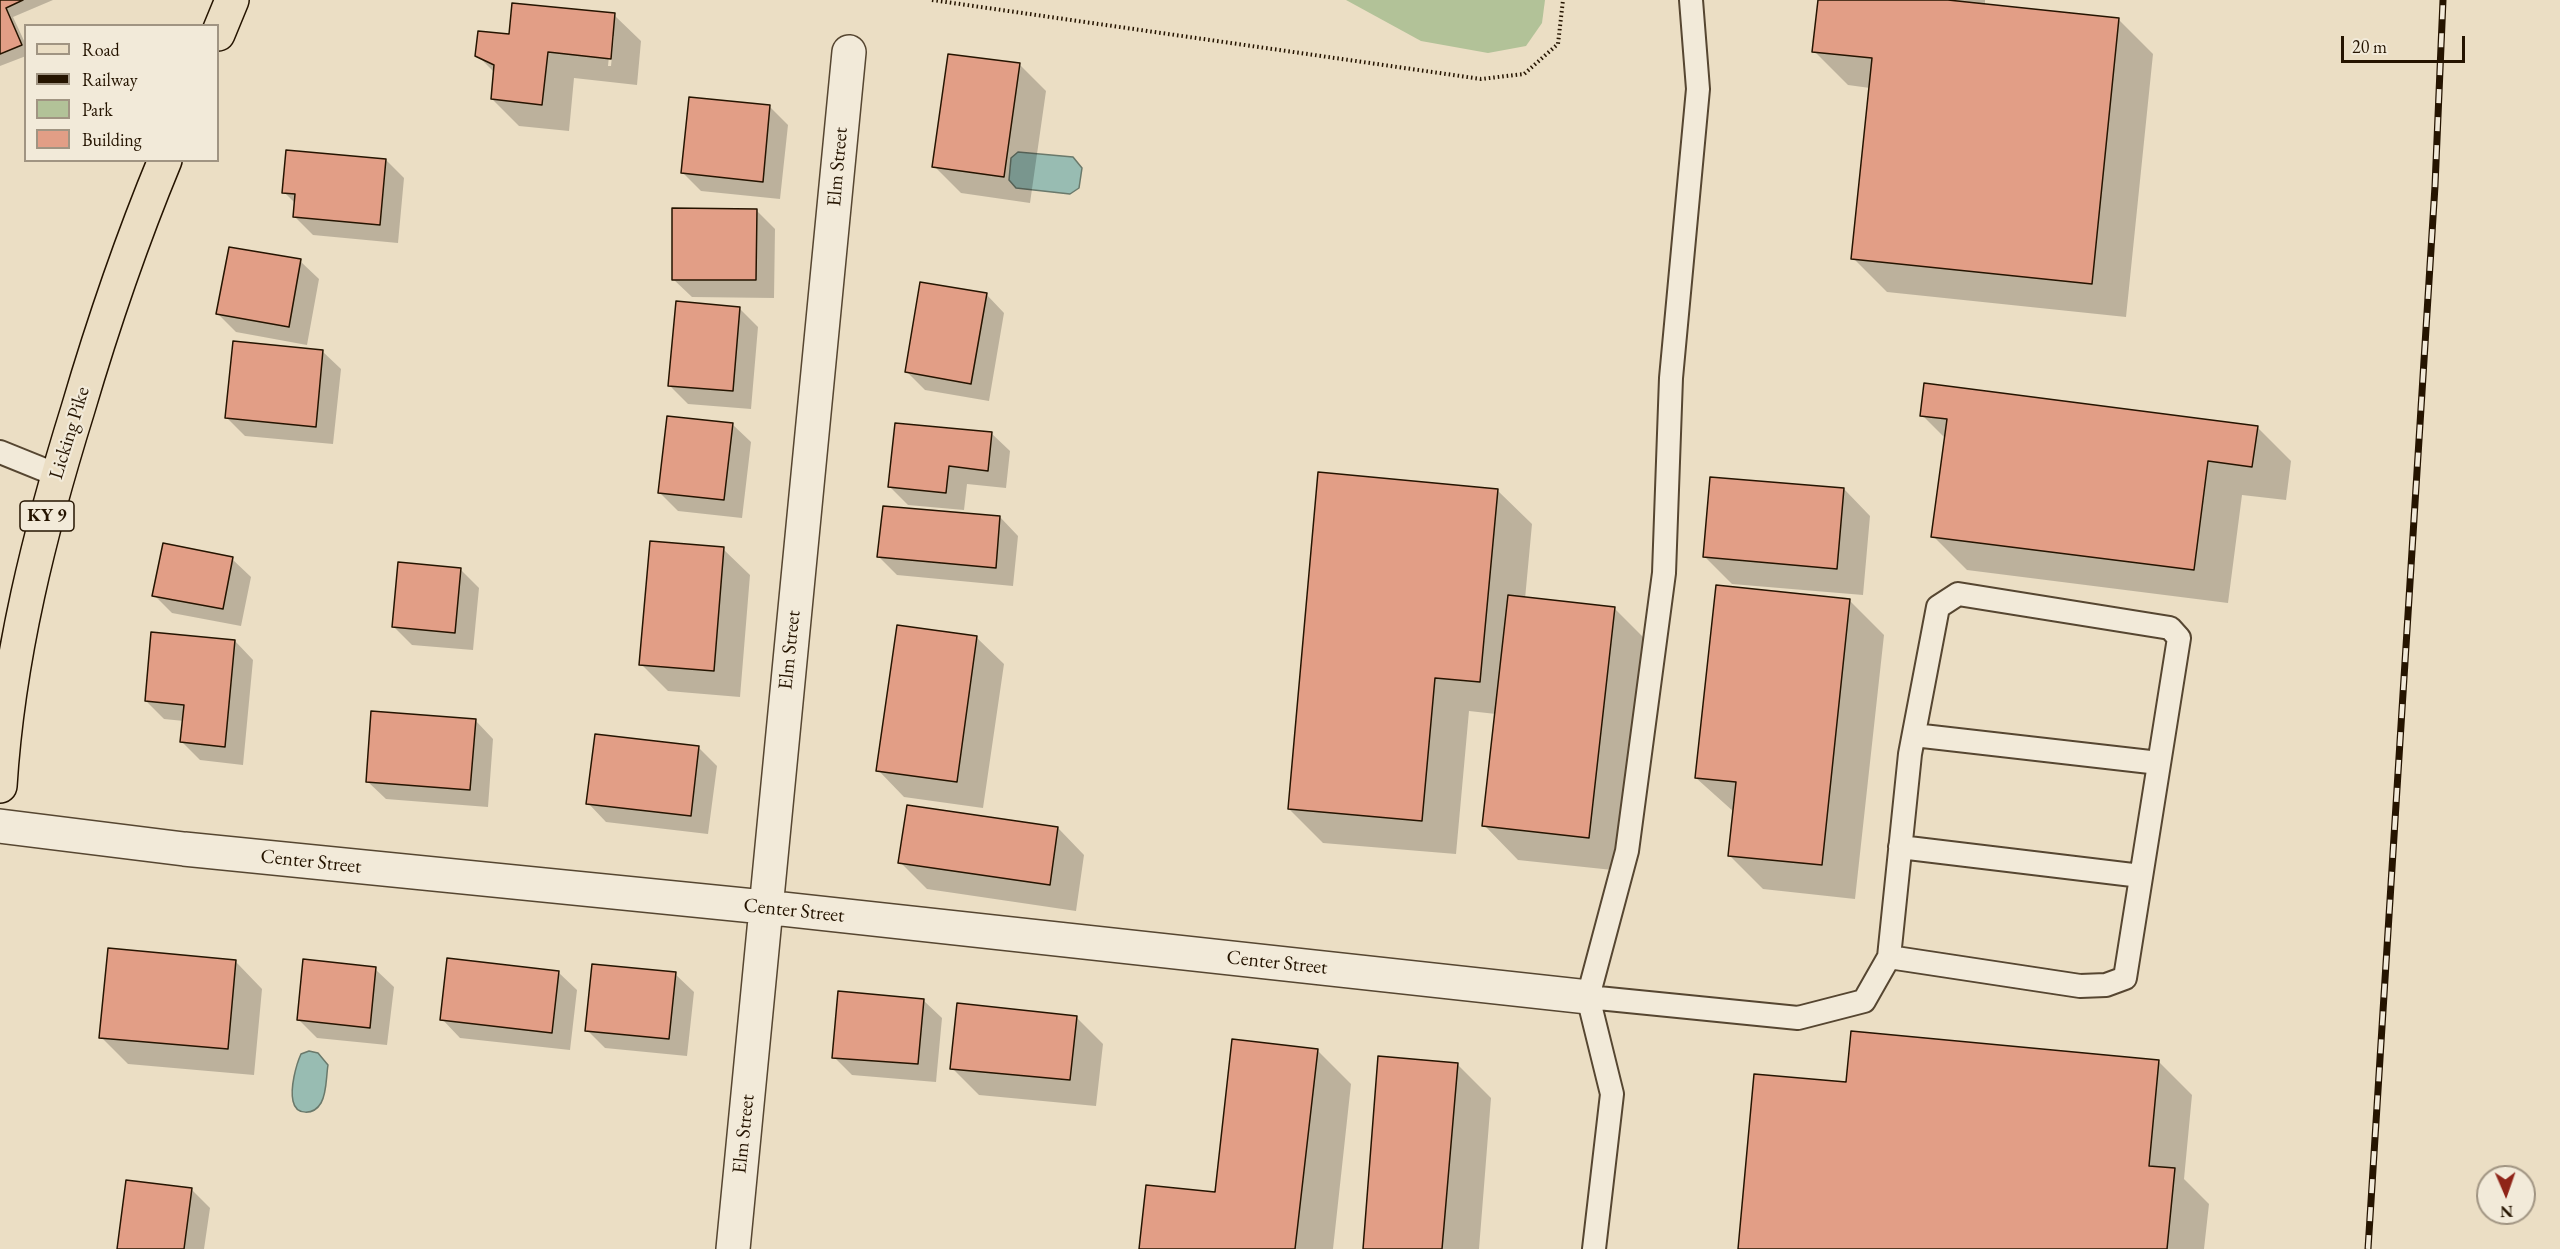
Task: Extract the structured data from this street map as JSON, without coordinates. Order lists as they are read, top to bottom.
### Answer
{
  "streets": {
    "main road": ["Licking Pike", "KY 9"],
    "street": ["Elm Street", "Center Street"]
  },
  "crossings": [
    ["Elm Street", "Center Street"]
  ],
  "legend": [
    "Road",
    "Railway",
    "Park",
    "Building"
  ],
  "scale_bar": "20 m",
  "north": "bottom"
}
